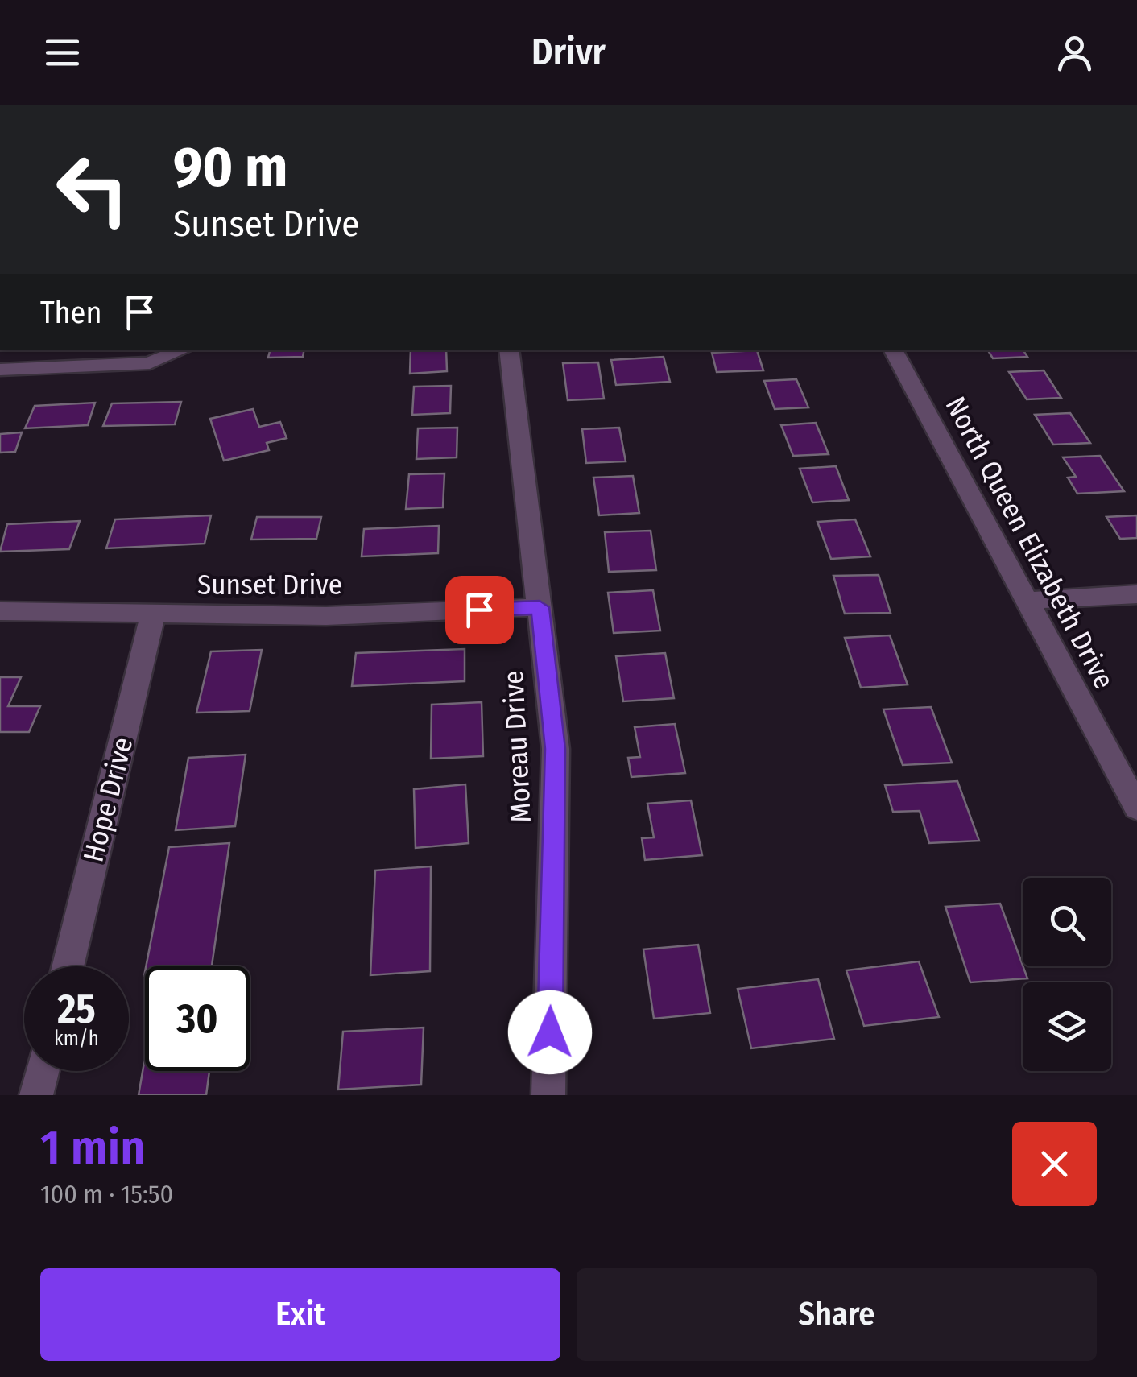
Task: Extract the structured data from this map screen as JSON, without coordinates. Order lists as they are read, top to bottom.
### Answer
{
  "streets": {
    "street": [
      "North Queen Elizabeth Drive",
      "Sunset Drive",
      "Moreau Drive",
      "Hope Drive"
    ]
  },
  "crossings": [
    ["Sunset Drive", "Moreau Drive"],
    ["Sunset Drive", "Hope Drive"]
  ],
  "page": {
    "header": "Drivr",
    "turn": ["90 m", "Sunset Drive"],
    "then": "Then",
    "speed": "25 km/h",
    "limit": "30",
    "heading": ["1 min", "100 m · 15:50"],
    "buttons": ["Exit", "Share"]
  }
}
